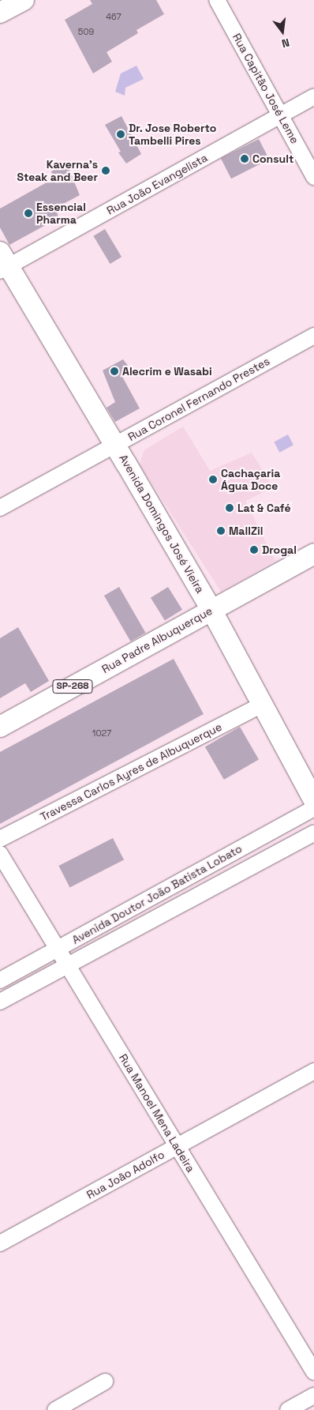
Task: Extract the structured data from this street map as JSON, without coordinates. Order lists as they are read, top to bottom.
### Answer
{
  "streets": {
    "main road": ["Avenida Domingos José Vieira", "Rua Padre Albuquerque", "SP-268"],
    "street": [
      "Rua Capitão José Leme",
      "Rua João Evangelista",
      "Rua Coronel Fernando Prestes",
      "Travessa Carlos Ayres de Albuquerque",
      "Avenida Doutor João Batista Lobato",
      "Rua Manoel Mena Ladeira",
      "Rua João Adolfo"
    ]
  },
  "crossings": [
    ["Rua Capitão José Leme", "Rua João Evangelista"],
    ["Rua João Evangelista", "Avenida Domingos José Vieira"],
    ["Rua Coronel Fernando Prestes", "Avenida Domingos José Vieira"],
    ["Avenida Domingos José Vieira", "Rua Padre Albuquerque"],
    ["Avenida Domingos José Vieira", "Travessa Carlos Ayres de Albuquerque"],
    ["Avenida Doutor João Batista Lobato", "Rua Manoel Mena Ladeira"],
    ["Rua Manoel Mena Ladeira", "Rua João Adolfo"]
  ],
  "places": [
    "Dr. Jose Roberto Tambelli Pires",
    "Consult",
    "Kaverna's Steak and Beer",
    "Essencial Pharma",
    "Alecrim e Wasabi",
    "Cachaçaria Água Doce",
    "Lat & Café",
    "MallZil",
    "Drogal"
  ],
  "house_numbers": ["467", "509", "1027"],
  "north": "bottom"
}
